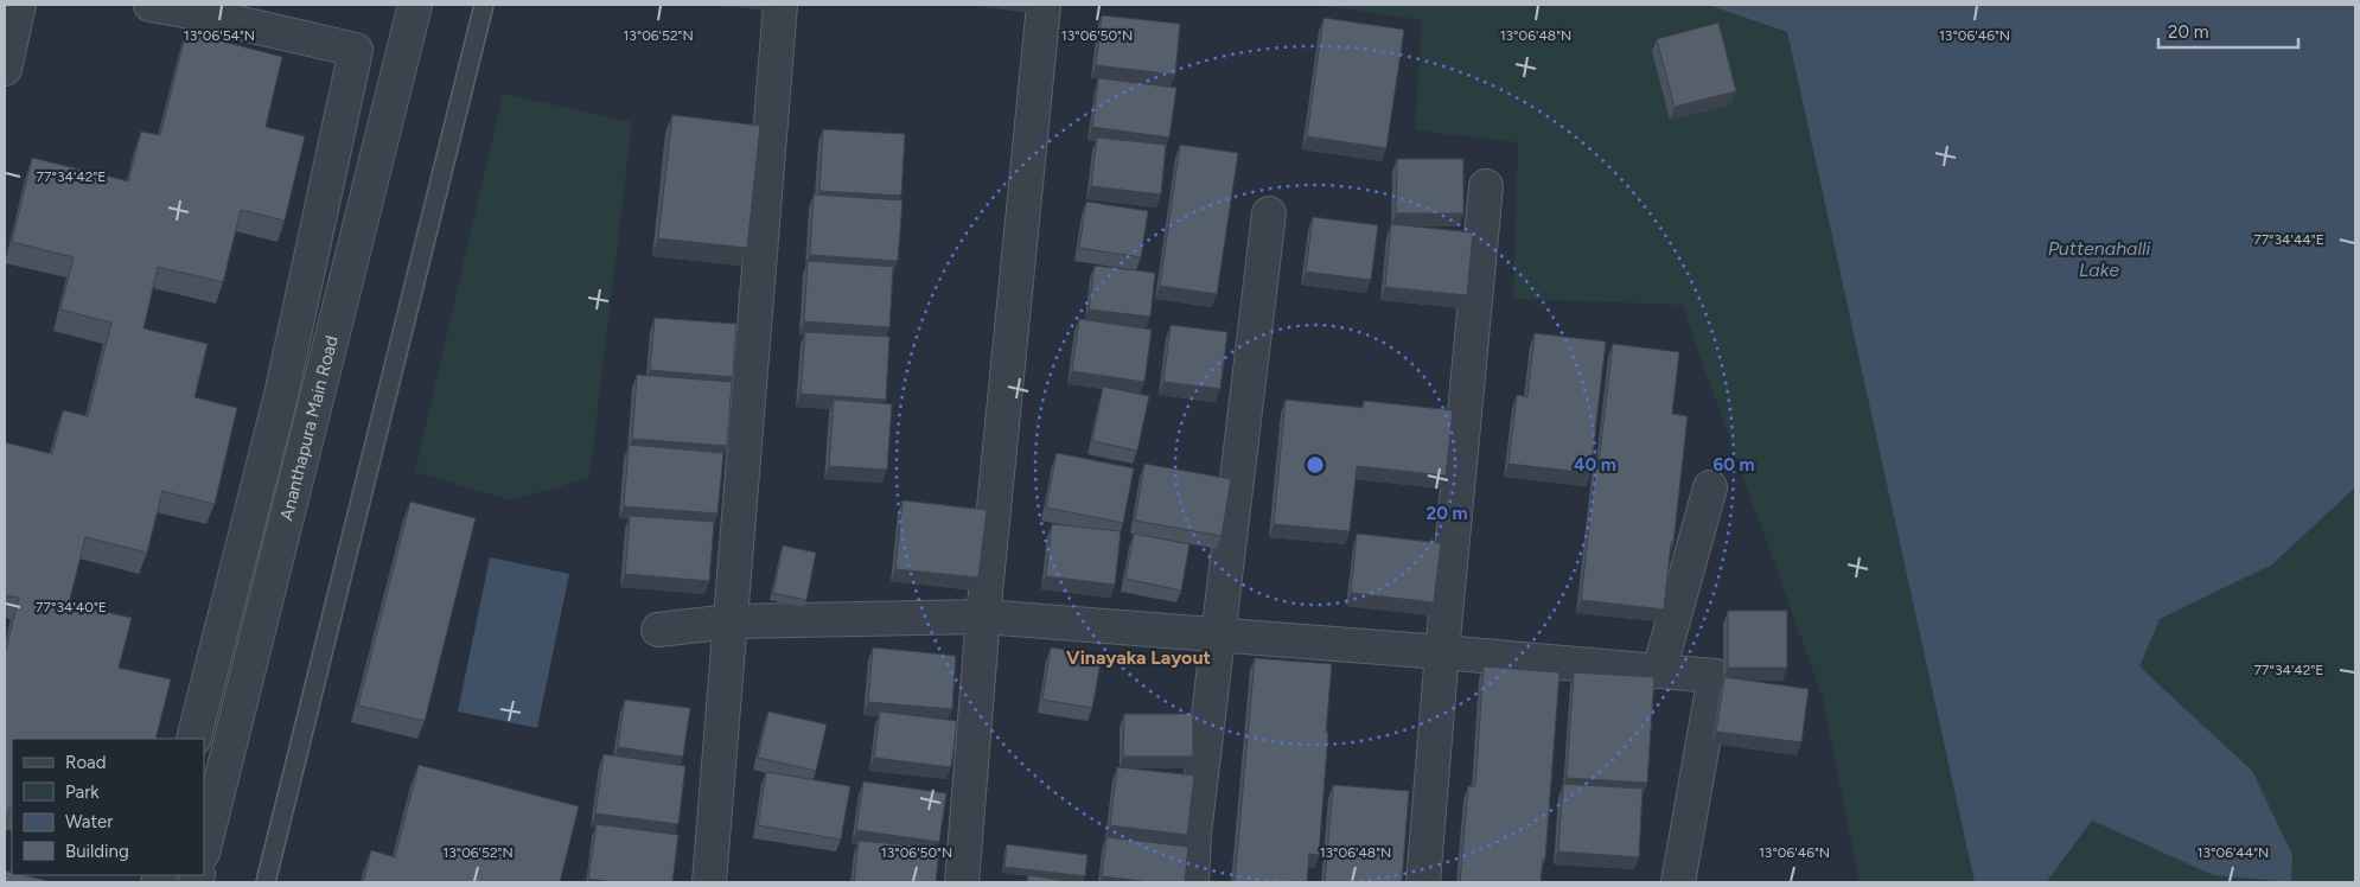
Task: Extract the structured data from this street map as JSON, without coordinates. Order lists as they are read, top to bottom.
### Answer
{
  "streets": {
    "street": ["Ananthapura Main Road"]
  },
  "districts": ["Vinayaka Layout"],
  "water": ["Puttenahalli Lake"],
  "legend": [
    "Road",
    "Park",
    "Water",
    "Building"
  ],
  "scale_bar": "20 m",
  "coordinates": [
    "13°06'54\"N",
    "13°06'52\"N",
    "13°06'50\"N",
    "13°06'48\"N",
    "13°06'46\"N",
    "77°34'42\"E",
    "77°34'44\"E",
    "77°34'40\"E",
    "13°06'44\"N"
  ],
  "rings": ["40 m", "60 m", "20 m"]
}
